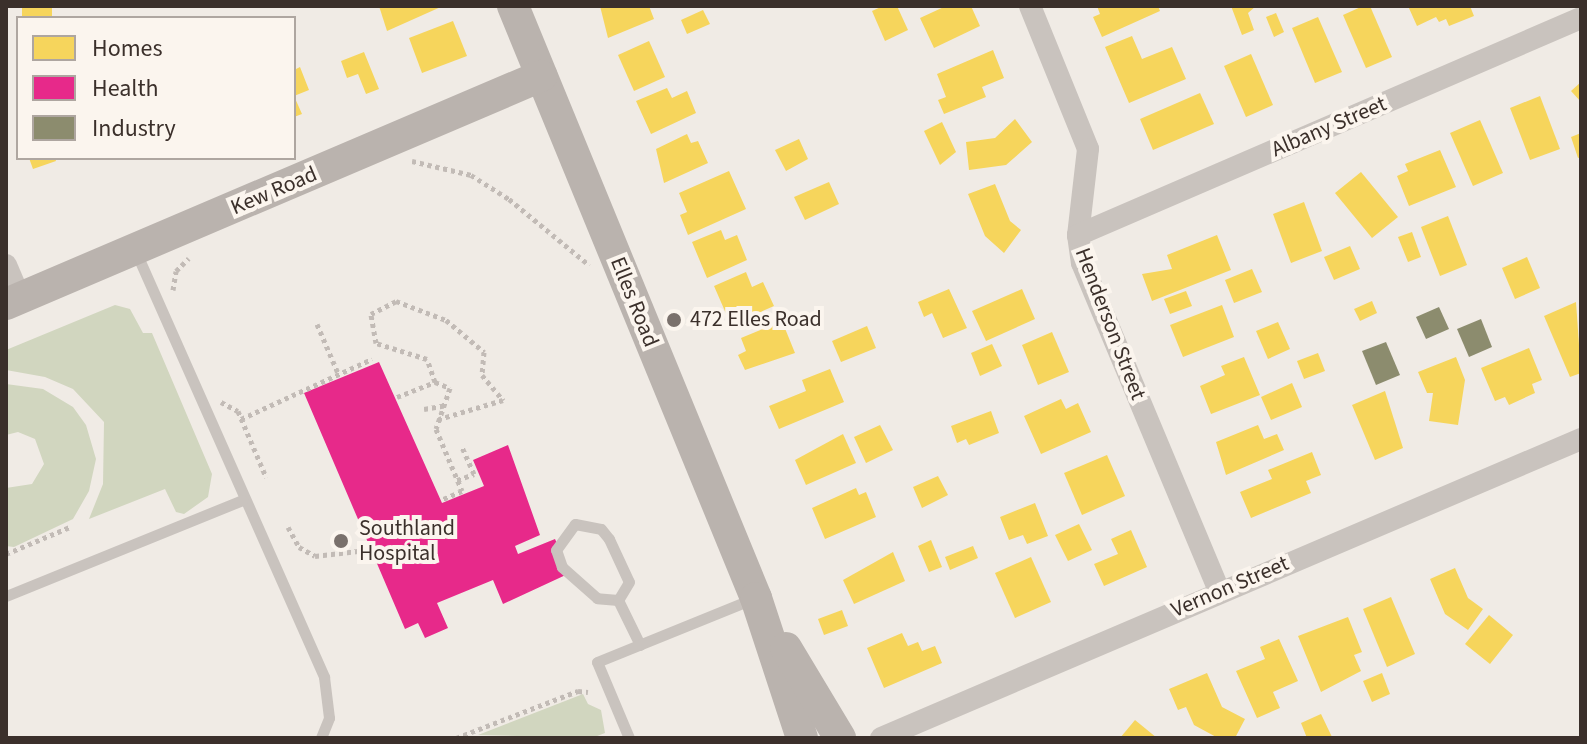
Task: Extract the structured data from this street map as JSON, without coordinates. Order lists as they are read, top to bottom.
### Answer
{
  "streets": {
    "main road": ["Kew Road", "Elles Road"],
    "street": ["Albany Street", "Henderson Street", "Vernon Street"]
  },
  "crossings": [
    ["Albany Street", "Henderson Street"],
    ["Kew Road", "Elles Road"],
    ["Henderson Street", "Vernon Street"]
  ],
  "places": ["472 Elles Road", "Southland Hospital"],
  "legend": ["Homes", "Health", "Industry"]
}
